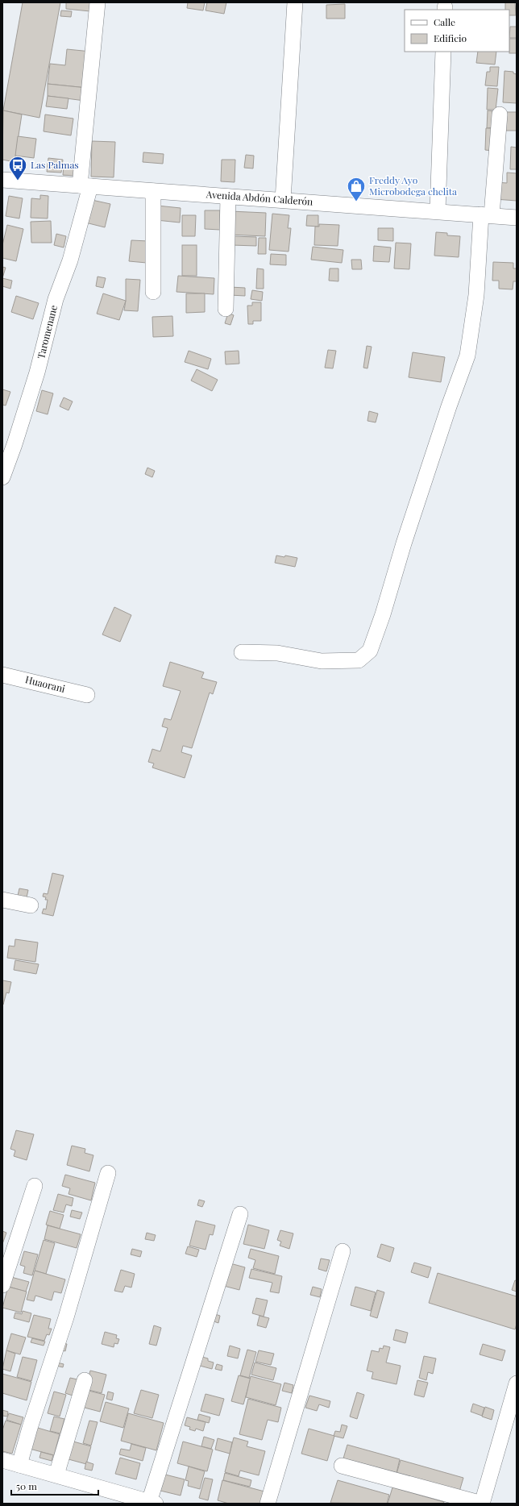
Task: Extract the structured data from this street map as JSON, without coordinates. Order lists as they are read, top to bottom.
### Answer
{
  "streets": {
    "street": ["Avenida Abdón Calderón", "Taromenane", "Huaorani"]
  },
  "crossings": [
    ["Avenida Abdón Calderón", "Taromenane"]
  ],
  "places": {
    "bus stop": ["Las Palmas"],
    "shop": ["Freddy Ayo Microbodega chelita"]
  },
  "legend": ["Calle", "Edificio"],
  "scale_bar": "50 m"
}
